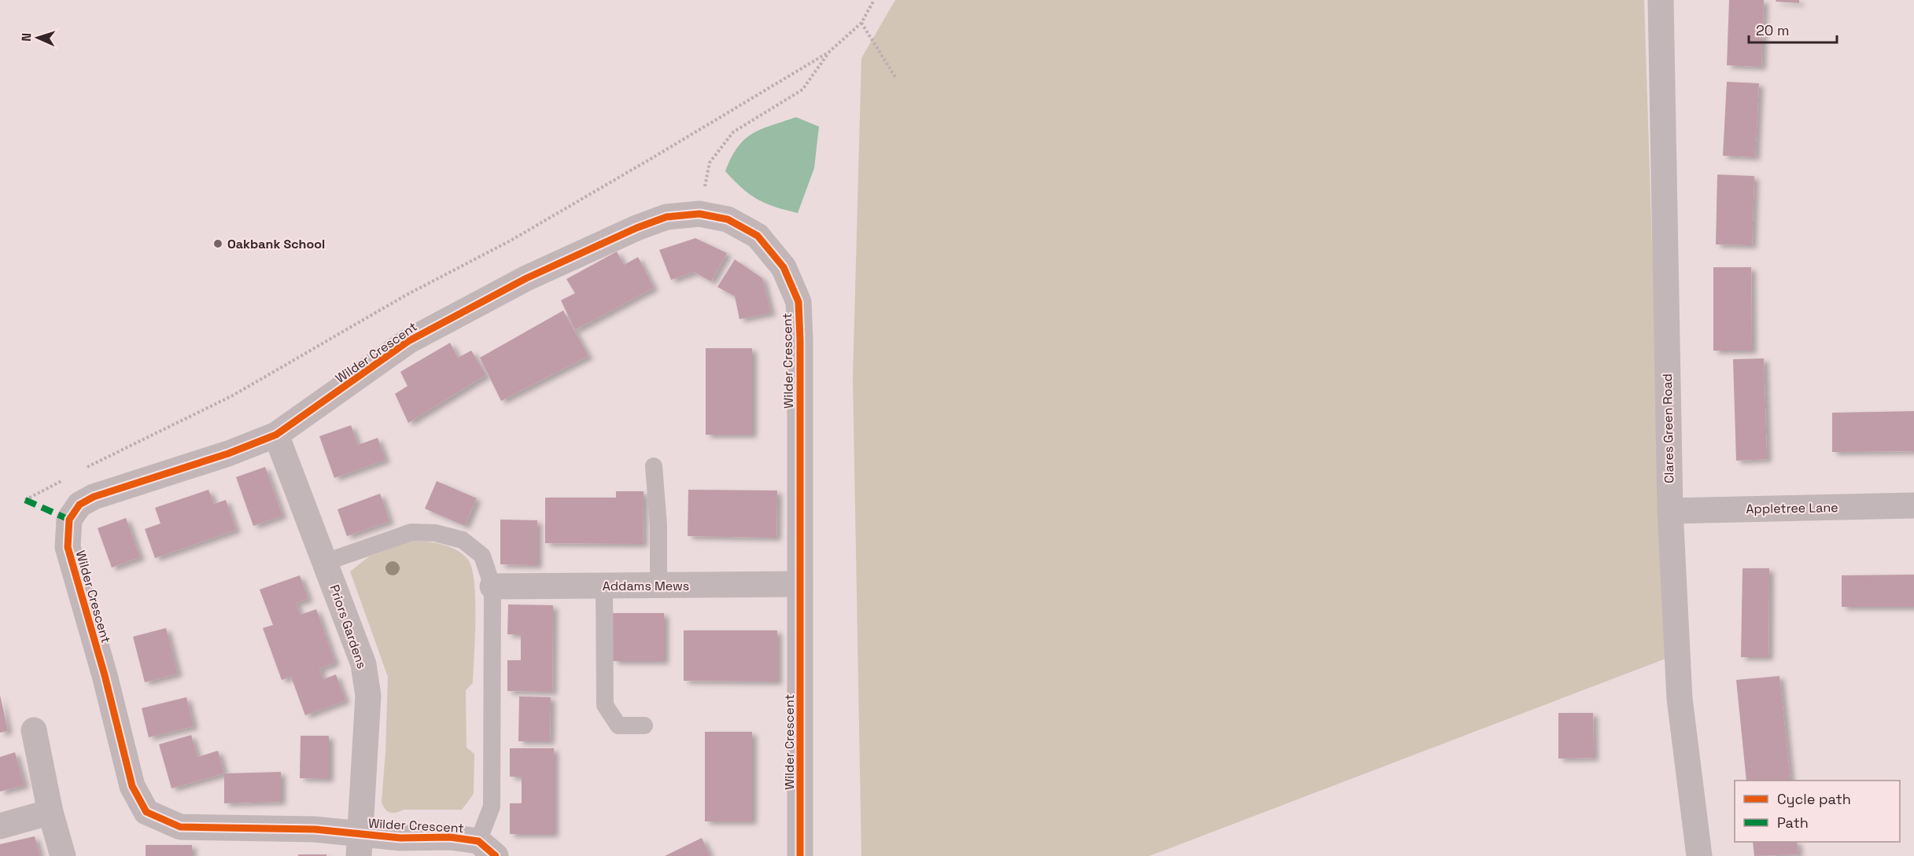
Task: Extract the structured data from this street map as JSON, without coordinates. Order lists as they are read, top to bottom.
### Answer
{
  "streets": {
    "street": [
      "Wilder Crescent",
      "Clares Green Road",
      "Appletree Lane",
      "Addams Mews",
      "Priors Gardens"
    ]
  },
  "crossings": [
    ["Wilder Crescent", "Addams Mews"],
    ["Wilder Crescent", "Priors Gardens"],
    ["Clares Green Road", "Appletree Lane"]
  ],
  "places": ["Oakbank School"],
  "legend": ["Cycle path", "Path"],
  "scale_bar": "20 m",
  "north": "left"
}
